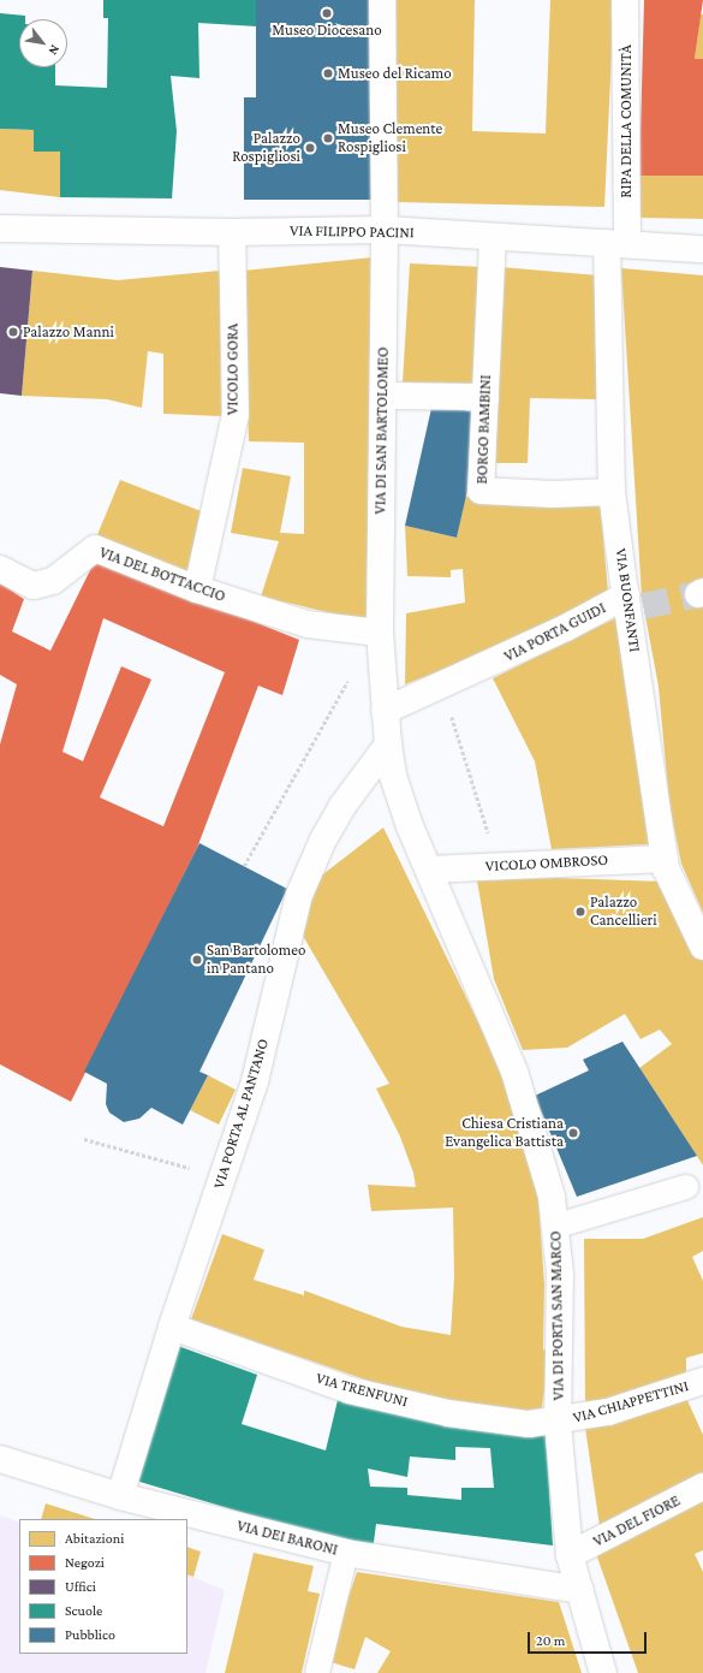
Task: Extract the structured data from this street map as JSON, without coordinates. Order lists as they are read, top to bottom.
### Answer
{
  "streets": {
    "street": [
      "RIPA DELLA COMUNITÀ",
      "VIA FILIPPO PACINI",
      "VICOLO GORA",
      "BORGO BAMBINI",
      "VIA DI SAN BARTOLOMEO",
      "VIA DEL BOTTACCIO",
      "VIA BUONFANTI",
      "VIA PORTA GUIDI",
      "VICOLO OMBROSO",
      "VIA PORTA AL PANTANO",
      "VIA DI PORTA SAN MARCO",
      "VIA TRENFUNI",
      "VIA CHIAPPETTINI",
      "VIA DEL FIORE",
      "VIA DEI BARONI"
    ]
  },
  "crossings": [
    ["RIPA DELLA COMUNITÀ", "VIA FILIPPO PACINI"],
    ["RIPA DELLA COMUNITÀ", "VIA BUONFANTI"],
    ["VIA FILIPPO PACINI", "VICOLO GORA"],
    ["VIA FILIPPO PACINI", "BORGO BAMBINI"],
    ["VIA FILIPPO PACINI", "VIA DI SAN BARTOLOMEO"],
    ["VIA FILIPPO PACINI", "VIA BUONFANTI"],
    ["VICOLO GORA", "VIA DEL BOTTACCIO"],
    ["BORGO BAMBINI", "VIA BUONFANTI"],
    ["VIA DI SAN BARTOLOMEO", "VIA DEL BOTTACCIO"],
    ["VIA DI SAN BARTOLOMEO", "VIA PORTA GUIDI"],
    ["VIA DI SAN BARTOLOMEO", "VIA PORTA AL PANTANO"],
    ["VIA DI SAN BARTOLOMEO", "VIA DI PORTA SAN MARCO"],
    ["VIA BUONFANTI", "VIA PORTA GUIDI"],
    ["VIA BUONFANTI", "VICOLO OMBROSO"],
    ["VICOLO OMBROSO", "VIA DI PORTA SAN MARCO"],
    ["VIA PORTA AL PANTANO", "VIA DI PORTA SAN MARCO"],
    ["VIA PORTA AL PANTANO", "VIA TRENFUNI"],
    ["VIA PORTA AL PANTANO", "VIA DEI BARONI"],
    ["VIA DI PORTA SAN MARCO", "VIA TRENFUNI"],
    ["VIA DI PORTA SAN MARCO", "VIA CHIAPPETTINI"],
    ["VIA DI PORTA SAN MARCO", "VIA DEL FIORE"],
    ["VIA DI PORTA SAN MARCO", "VIA DEI BARONI"],
    ["VIA TRENFUNI", "VIA CHIAPPETTINI"]
  ],
  "places": [
    "Museo Diocesano",
    "Museo del Ricamo",
    "Museo Clemente Rospigliosi",
    "Palazzo Rospigliosi",
    "Palazzo Manni",
    "Palazzo Cancellieri",
    "San Bartolomeo in Pantano",
    "Chiesa Cristiana Evangelica Battista"
  ],
  "legend": [
    "Abitazioni",
    "Negozi",
    "Uffici",
    "Scuole",
    "Pubblico"
  ],
  "scale_bar": "20 m",
  "north": "bottom right"
}
